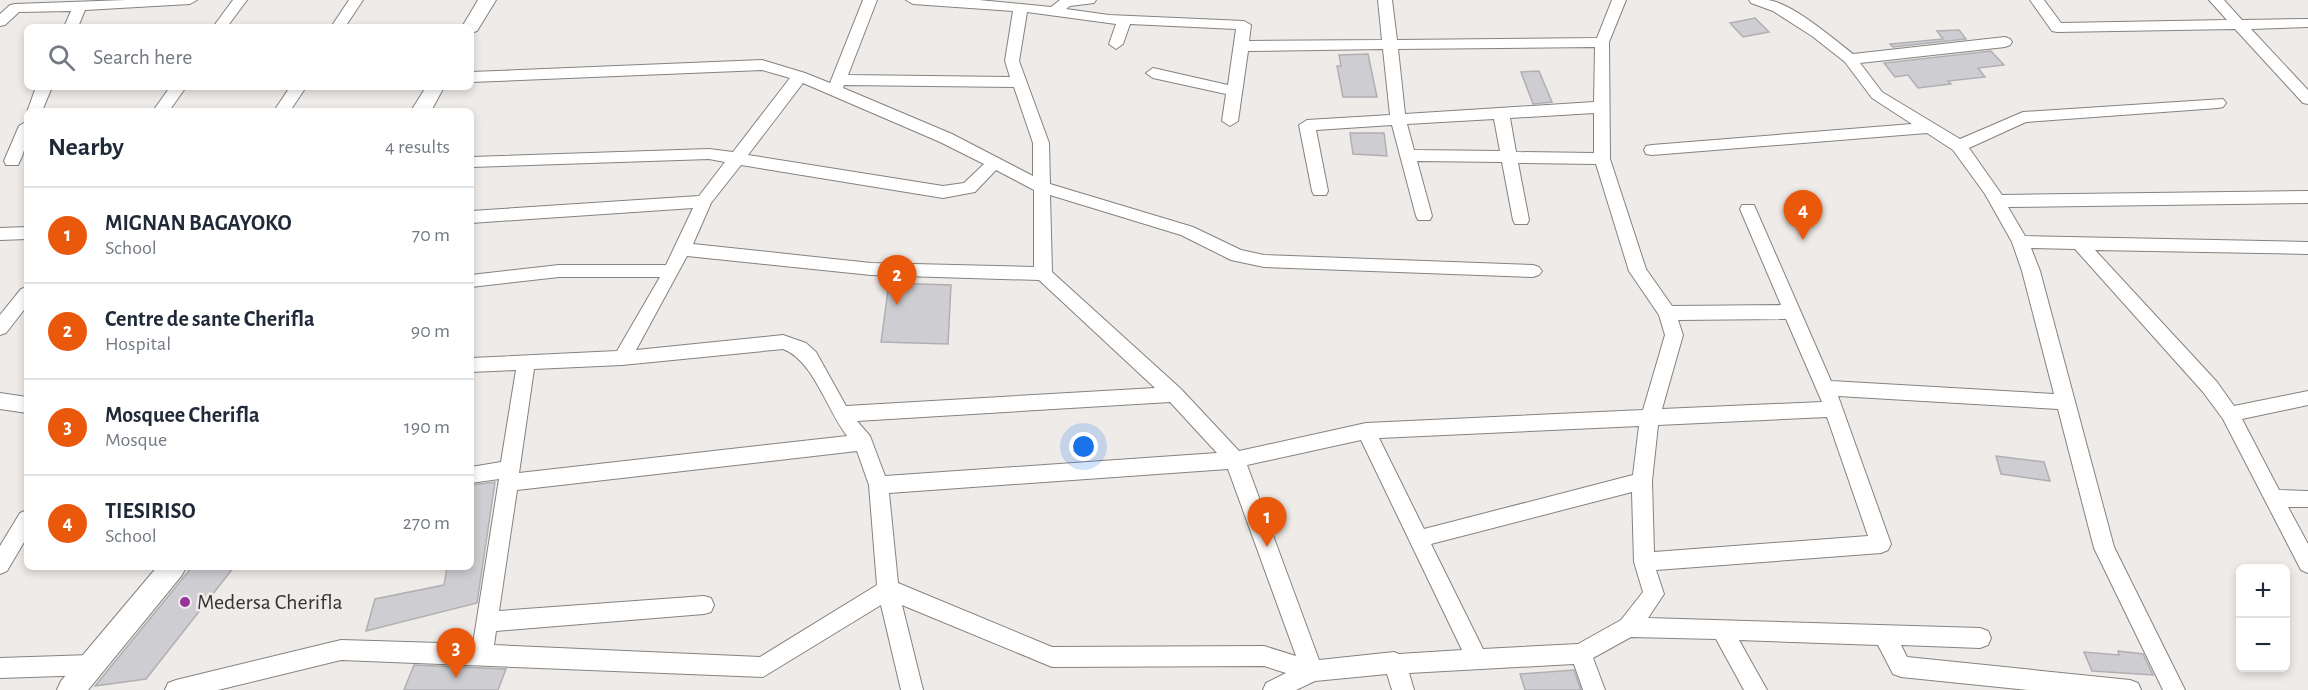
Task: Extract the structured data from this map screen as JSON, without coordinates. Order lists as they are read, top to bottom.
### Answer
{
  "places": ["Medersa Cherifla"],
  "page": {
    "search": "Search here",
    "heading": ["Nearby", "4 results"],
    "list": [
      {
        "mark": "1",
        "name": "MIGNAN BAGAYOKO",
        "note": "School",
        "value": "70 m"
      },
      {
        "mark": "2",
        "name": "Centre de sante Cherifla",
        "note": "Hospital",
        "value": "90 m"
      },
      {
        "mark": "3",
        "name": "Mosquee Cherifla",
        "note": "Mosque",
        "value": "190 m"
      },
      {
        "mark": "4",
        "name": "TIESIRISO",
        "note": "School",
        "value": "270 m"
      }
    ],
    "pins": [
      "4",
      "2",
      "1",
      "3"
    ],
    "map_buttons": ["+", "−"]
  }
}
